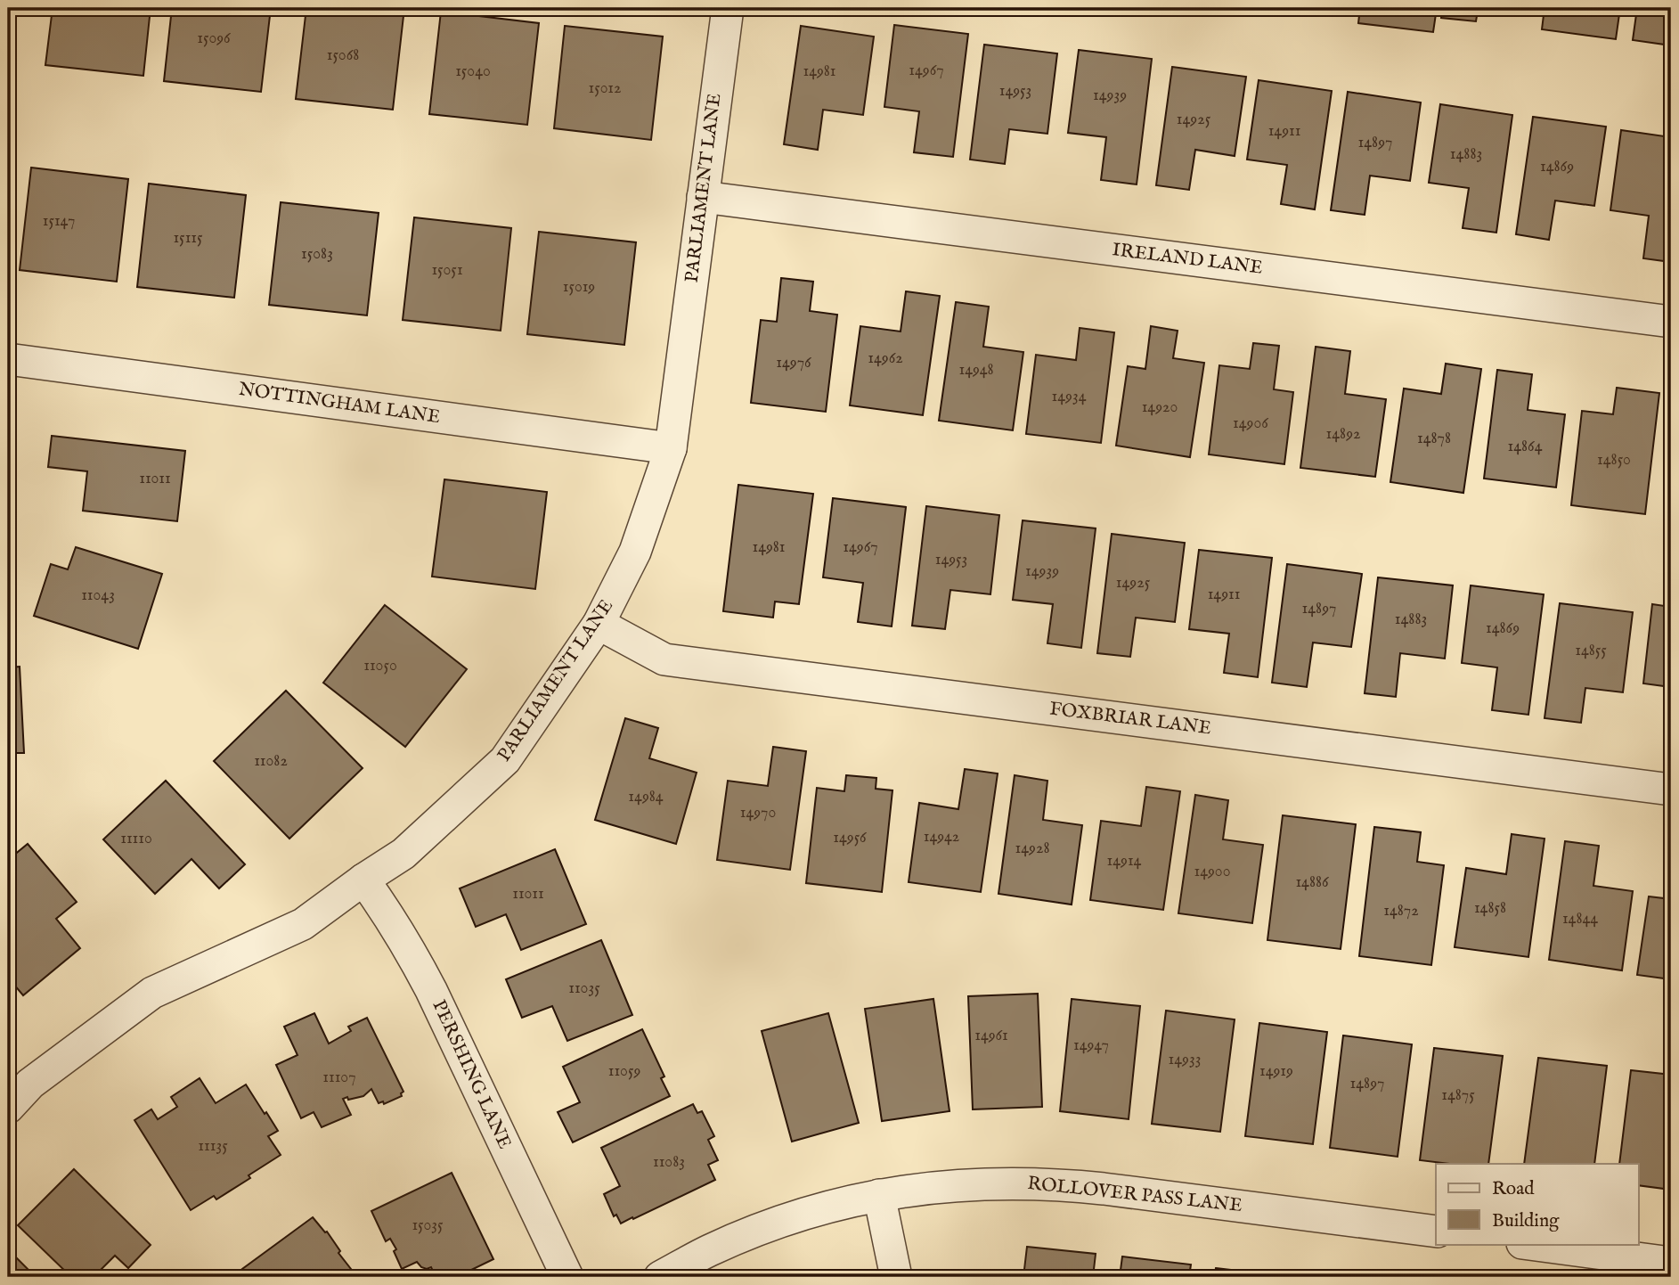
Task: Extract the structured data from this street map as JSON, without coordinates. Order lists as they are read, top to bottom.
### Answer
{
  "streets": {
    "street": [
      "PARLIAMENT LANE",
      "IRELAND LANE",
      "NOTTINGHAM LANE",
      "FOXBRIAR LANE",
      "PERSHING LANE",
      "ROLLOVER PASS LANE"
    ]
  },
  "crossings": [
    ["PARLIAMENT LANE", "IRELAND LANE"],
    ["PARLIAMENT LANE", "NOTTINGHAM LANE"],
    ["PARLIAMENT LANE", "FOXBRIAR LANE"],
    ["PARLIAMENT LANE", "PERSHING LANE"]
  ],
  "house_numbers": [
    "15096",
    "15068",
    "14967",
    "15040",
    "14981",
    "15012",
    "14953",
    "14939",
    "14925",
    "14911",
    "14897",
    "14883",
    "14869",
    "15147",
    "15115",
    "15083",
    "15051",
    "15019",
    "14962",
    "14976",
    "14948",
    "14934",
    "14920",
    "14906",
    "14892",
    "14878",
    "14864",
    "14850",
    "11011",
    "14981",
    "14967",
    "14953",
    "14939",
    "14925",
    "14911",
    "11043",
    "14897",
    "14883",
    "14869",
    "14855",
    "11050",
    "11082",
    "14984",
    "14970",
    "14942",
    "14956",
    "11110",
    "14928",
    "14914",
    "14900",
    "14886",
    "11011",
    "14858",
    "14872",
    "14844",
    "11035",
    "14961",
    "14947",
    "14933",
    "11059",
    "14919",
    "11107",
    "14897",
    "14875",
    "11135",
    "11083",
    "15035"
  ],
  "legend": ["Road", "Building"]
}
